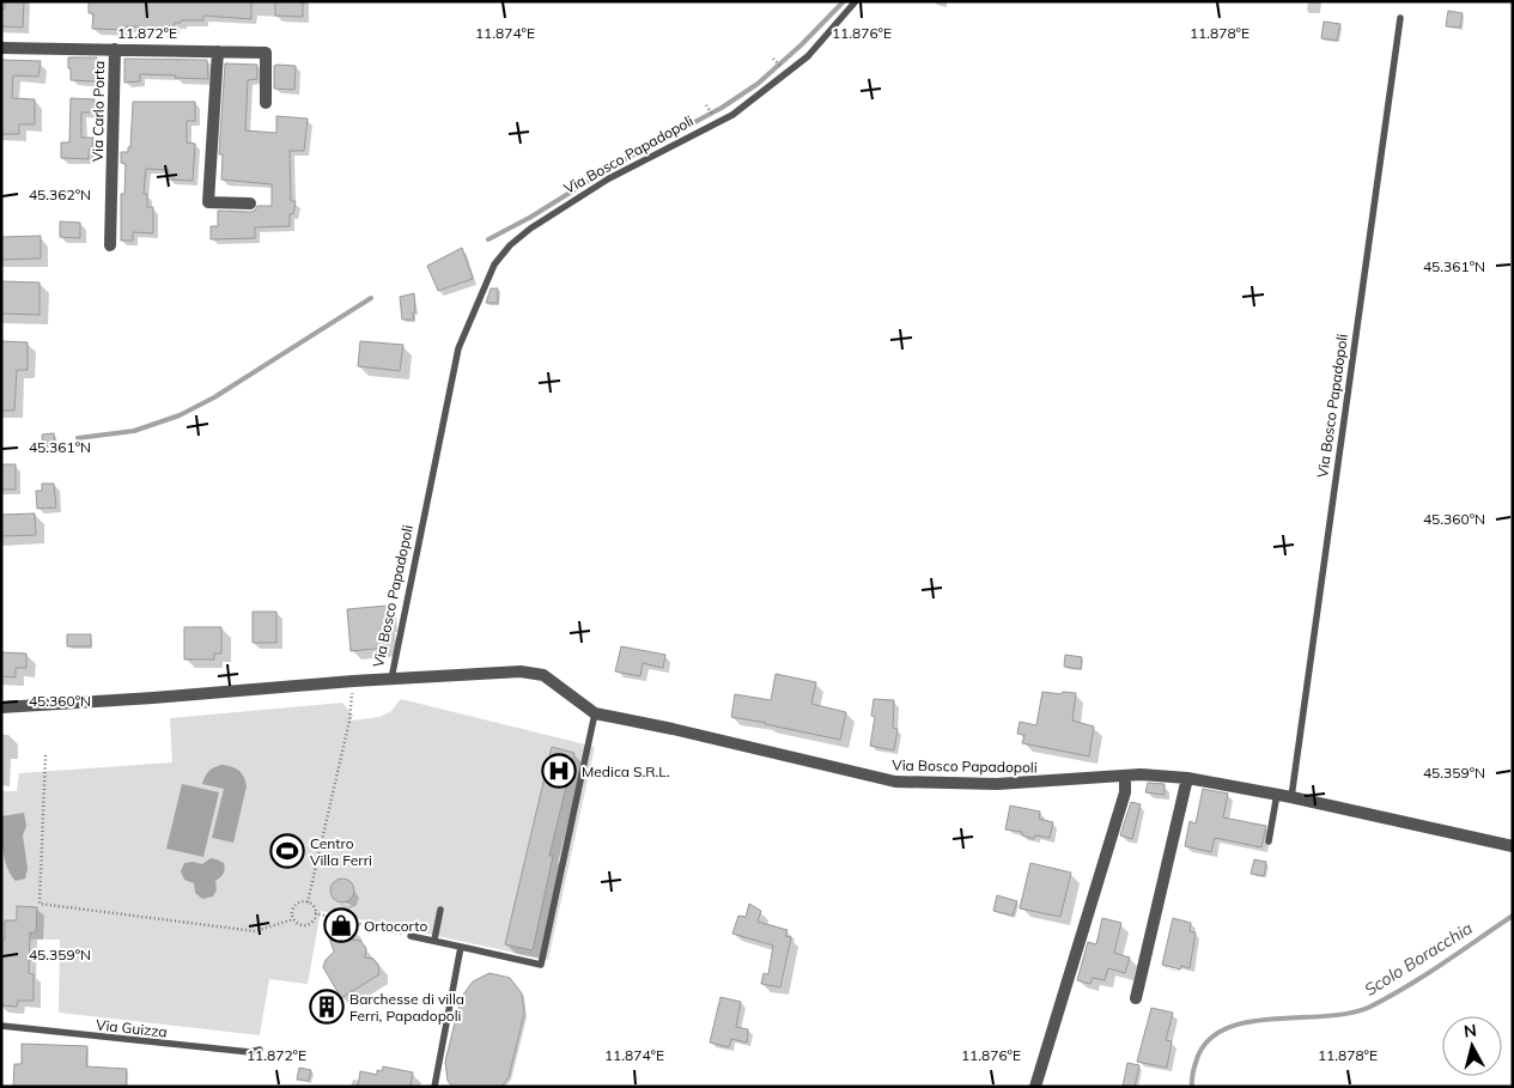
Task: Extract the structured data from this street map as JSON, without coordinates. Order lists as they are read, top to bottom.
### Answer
{
  "streets": {
    "street": ["Via Carlo Porta", "Via Bosco Papadopoli"],
    "lane": ["Via Guizza"]
  },
  "water": ["Scolo Boracchia"],
  "places": {
    "hospital": ["Medica S.R.L."],
    "sports": ["Centro Villa Ferri"],
    "shop": ["Ortocorto"],
    "building": ["Barchesse di villa Ferri, Papadopoli"]
  },
  "north": "top",
  "coordinates": [
    "11.872°E",
    "11.874°E",
    "11.876°E",
    "11.878°E",
    "45.362°N",
    "45.361°N",
    "45.360°N",
    "45.359°N"
  ]
}
